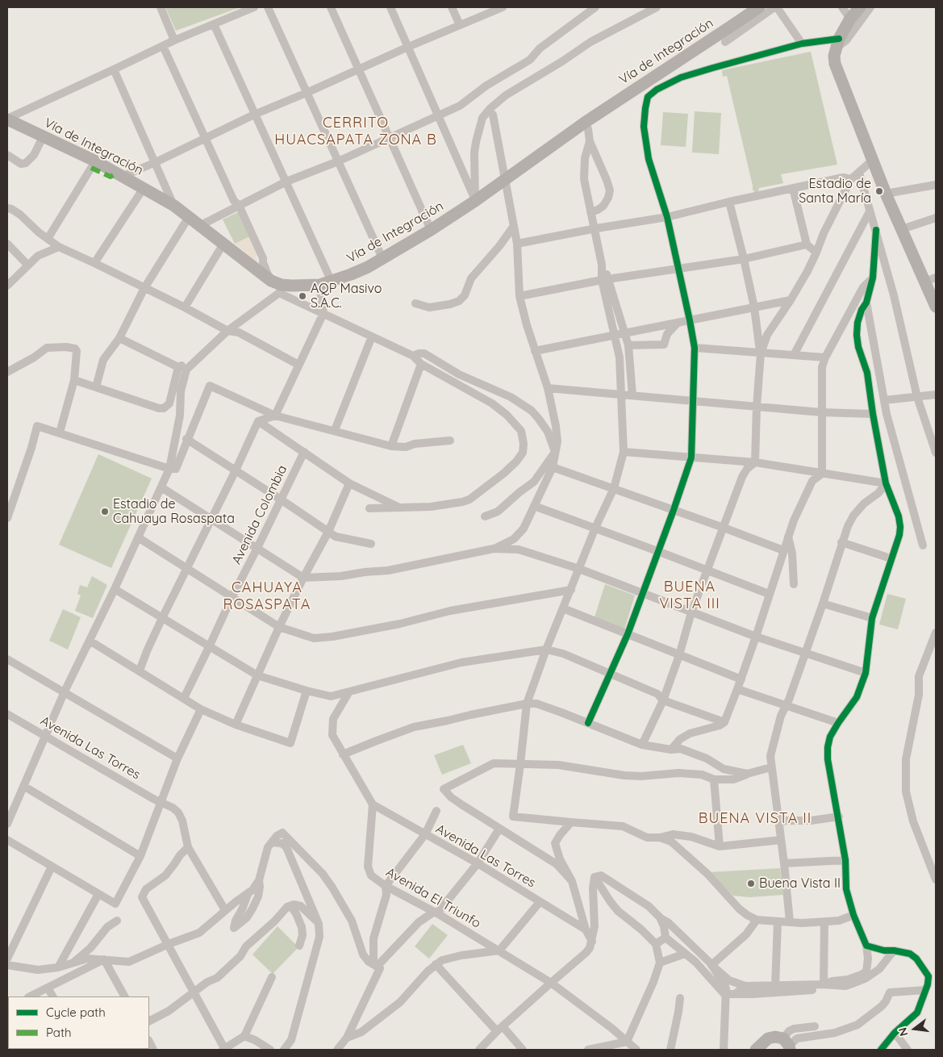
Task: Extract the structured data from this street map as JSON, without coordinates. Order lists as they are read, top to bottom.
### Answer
{
  "streets": {
    "main road": ["Vía de Integración"],
    "street": ["Avenida Colombia", "Avenida Las Torres", "Avenida El Triunfo"]
  },
  "crossings": [
    ["Avenida Las Torres", "Avenida El Triunfo"]
  ],
  "districts": [
    "CERRITO HUACSAPATA ZONA B",
    "BUENA VISTA III",
    "CAHUAYA ROSASPATA",
    "BUENA VISTA II"
  ],
  "places": [
    "Estadio de Santa María",
    "AQP Masivo S.A.C.",
    "Estadio de Cahuaya Rosaspata",
    "Buena Vista II"
  ],
  "legend": ["Cycle path", "Path"],
  "north": "left"
}
